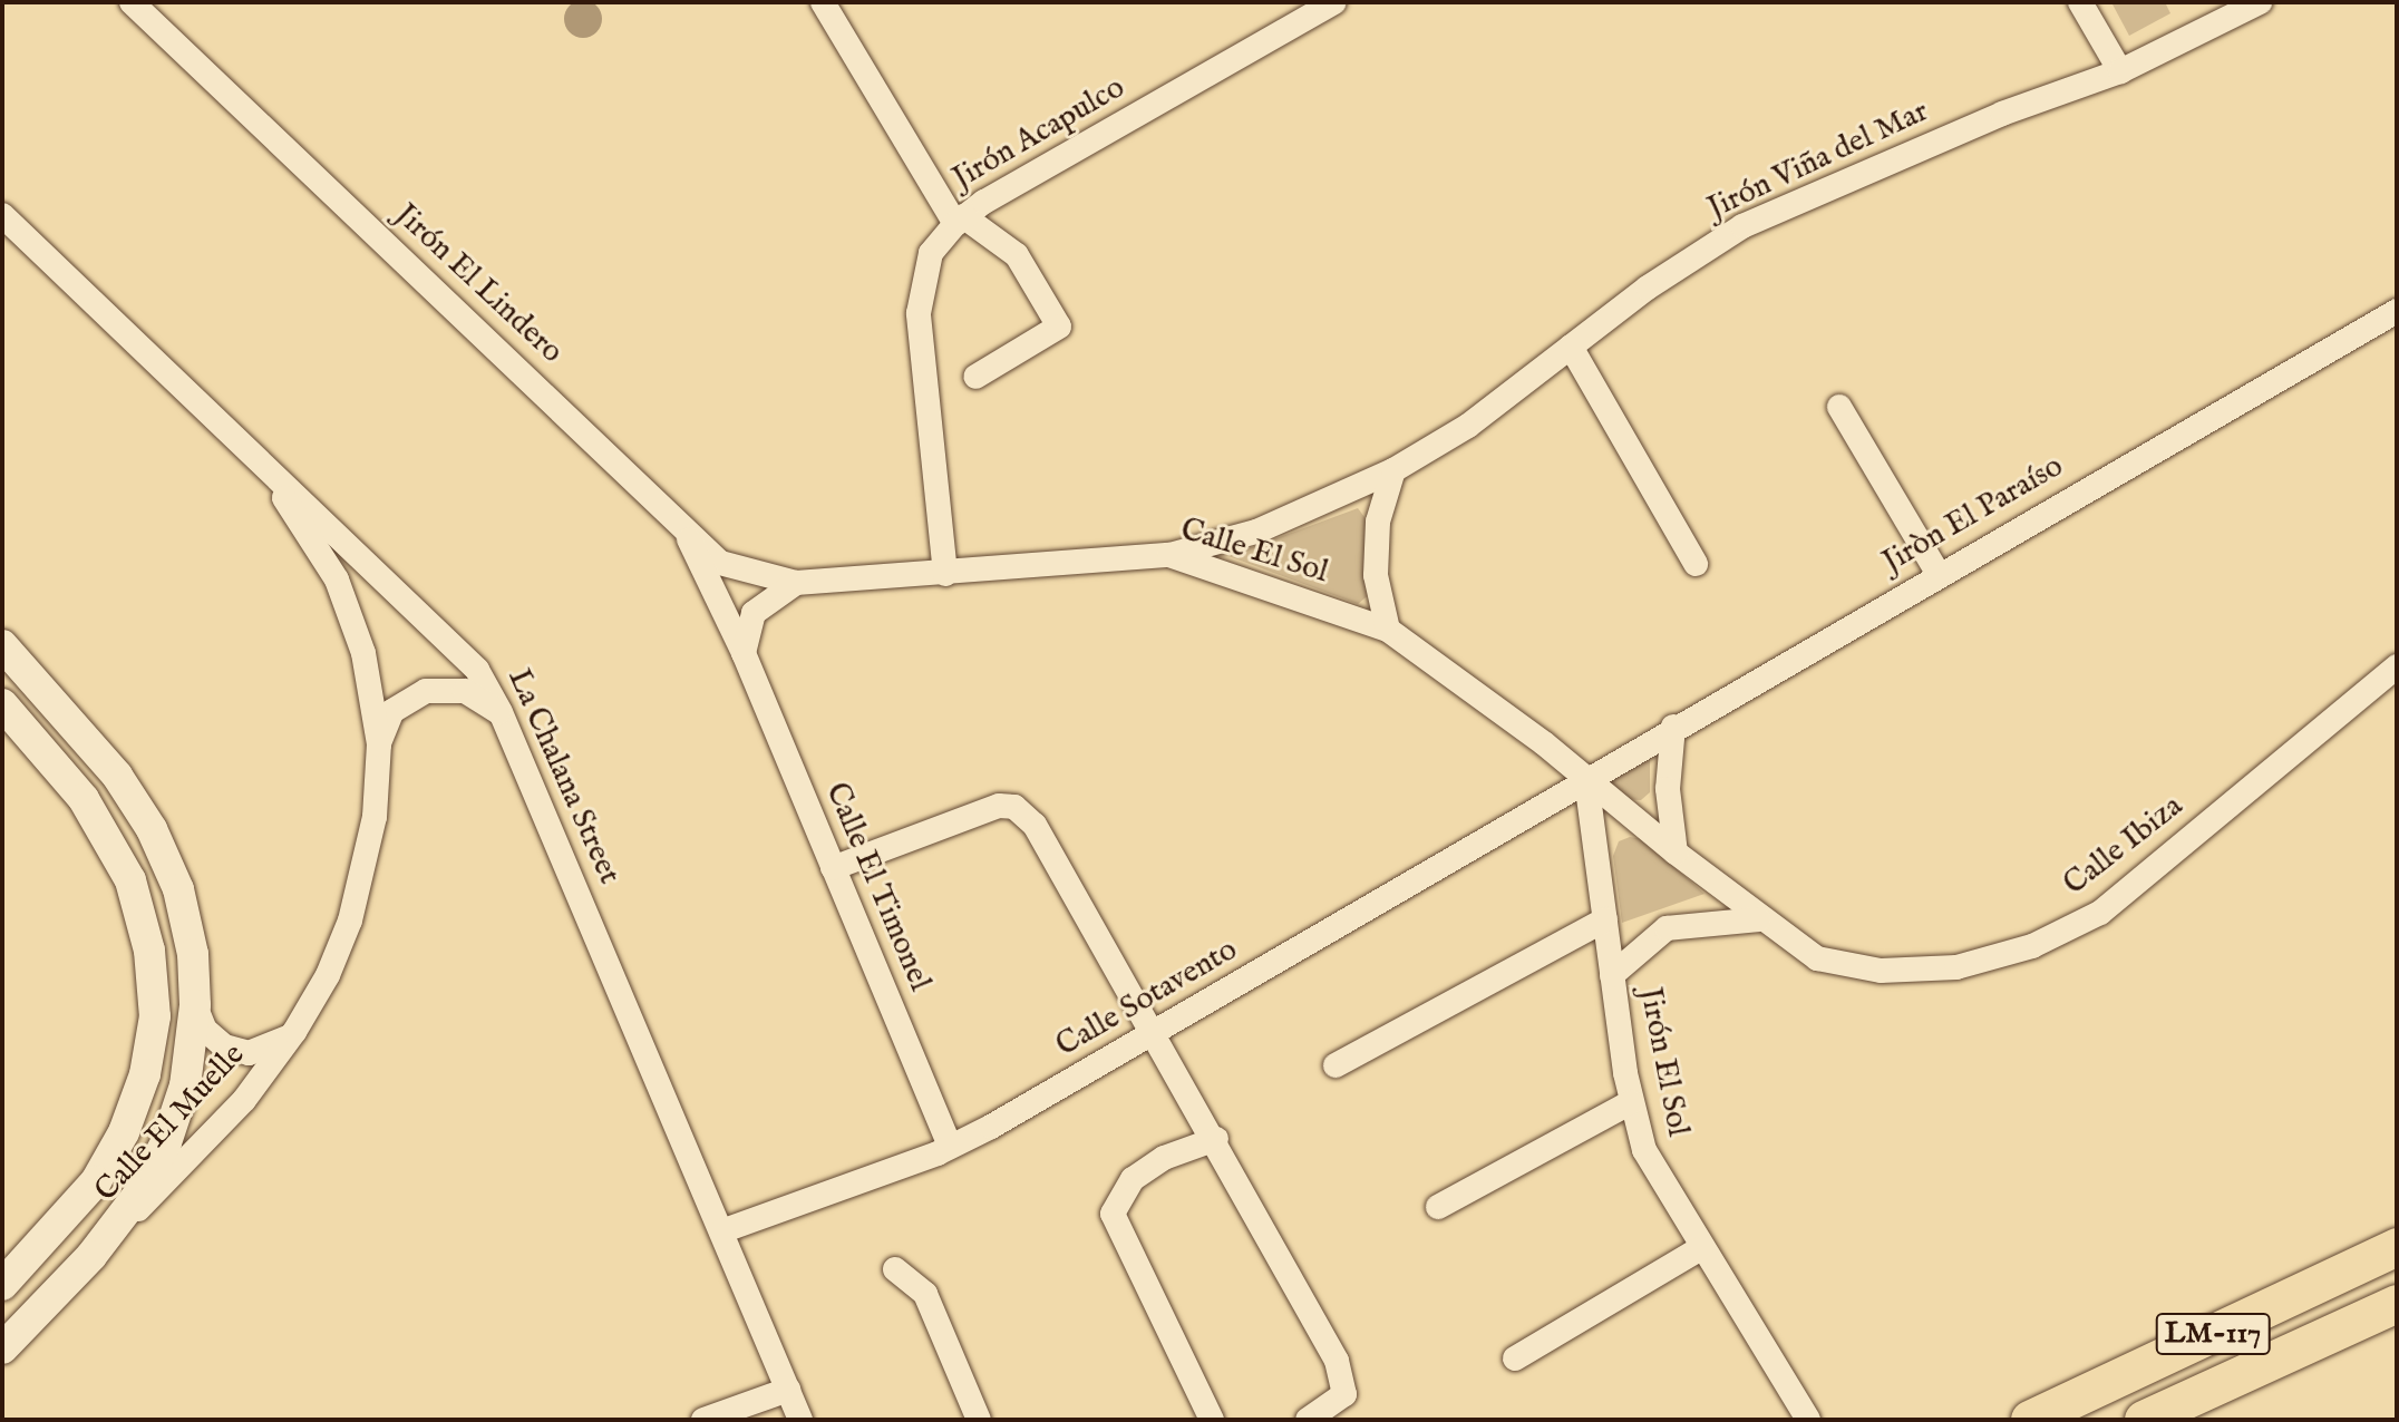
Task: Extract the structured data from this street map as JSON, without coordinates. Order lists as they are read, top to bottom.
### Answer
{
  "streets": {
    "main road": ["LM-117"],
    "street": [
      "Jirón Acapulco",
      "Jirón Viña del Mar",
      "Jirón El Lindero",
      "Jiròn El Paraíso",
      "Calle El Sol",
      "La Chalana Street",
      "Calle Ibiza",
      "Calle El Timonel",
      "Calle Sotavento",
      "Jirón El Sol",
      "Calle El Muelle"
    ]
  },
  "crossings": [
    ["Jirón Acapulco", "Calle El Sol"],
    ["Jirón Viña del Mar", "Calle El Sol"],
    ["Jirón El Lindero", "Calle El Sol"],
    ["Jirón El Lindero", "Calle El Timonel"],
    ["Jiròn El Paraíso", "Calle El Sol"],
    ["Jiròn El Paraíso", "Calle Ibiza"],
    ["Jiròn El Paraíso", "Calle Sotavento"],
    ["Jiròn El Paraíso", "Jirón El Sol"],
    ["Calle El Sol", "Calle Ibiza"],
    ["Calle El Sol", "Calle Sotavento"],
    ["Calle El Sol", "Jirón El Sol"],
    ["La Chalana Street", "Calle Sotavento"],
    ["La Chalana Street", "Calle El Muelle"],
    ["Calle Ibiza", "Calle Sotavento"],
    ["Calle Ibiza", "Jirón El Sol"],
    ["Calle El Timonel", "Calle Sotavento"],
    ["Calle Sotavento", "Jirón El Sol"]
  ]
}
